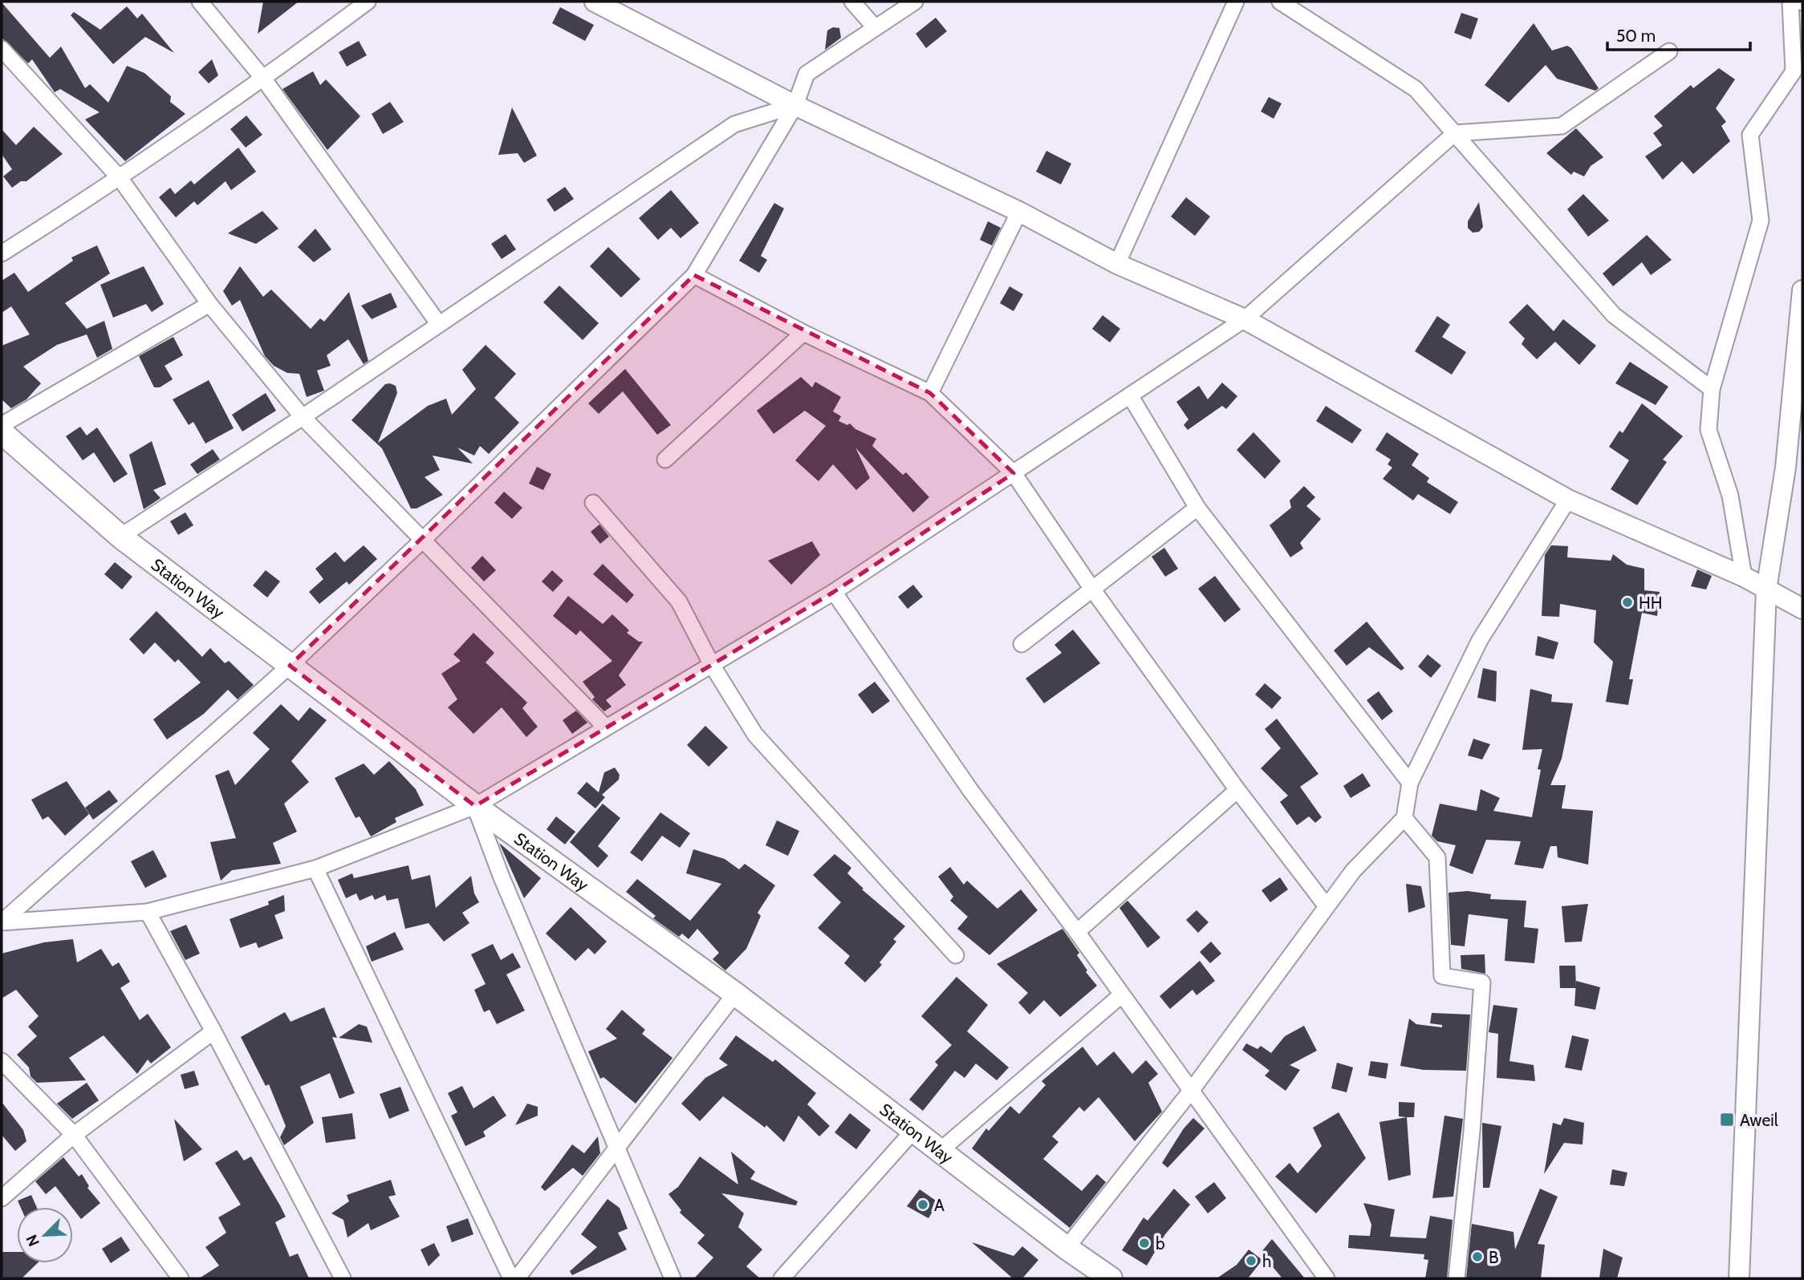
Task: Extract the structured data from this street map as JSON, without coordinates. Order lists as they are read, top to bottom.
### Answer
{
  "streets": {
    "main road": ["Station Way"]
  },
  "places": {
    "other": [
      "HH",
      "A",
      "b",
      "B",
      "h"
    ],
    "transit": ["Aweil"]
  },
  "scale_bar": "50 m",
  "north": "bottom left"
}
